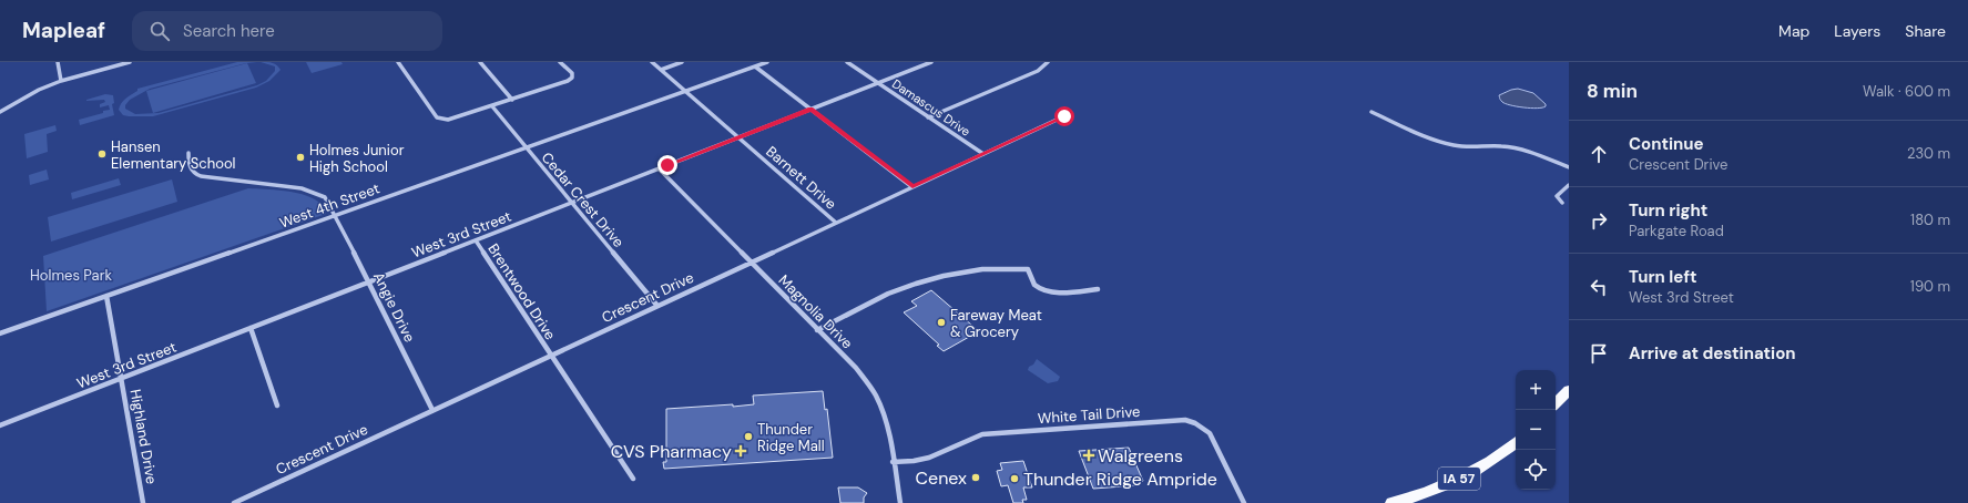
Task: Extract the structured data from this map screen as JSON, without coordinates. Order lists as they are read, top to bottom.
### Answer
{
  "streets": {
    "main road": ["IA 57"],
    "street": [
      "Damascus Drive",
      "Barnett Drive",
      "Cedar Crest Drive",
      "West 4th Street",
      "West 3rd Street",
      "Brentwood Drive",
      "Crescent Drive",
      "Angie Drive",
      "Magnolia Drive",
      "White Tail Drive",
      "Highland Drive"
    ]
  },
  "crossings": [
    ["Damascus Drive", "West 3rd Street"],
    ["Damascus Drive", "Crescent Drive"],
    ["Barnett Drive", "West 4th Street"],
    ["Barnett Drive", "West 3rd Street"],
    ["Barnett Drive", "Crescent Drive"],
    ["Cedar Crest Drive", "West 4th Street"],
    ["Cedar Crest Drive", "West 3rd Street"],
    ["Cedar Crest Drive", "Crescent Drive"],
    ["West 4th Street", "Angie Drive"],
    ["West 4th Street", "Highland Drive"],
    ["West 3rd Street", "Brentwood Drive"],
    ["West 3rd Street", "Angie Drive"],
    ["West 3rd Street", "Magnolia Drive"],
    ["West 3rd Street", "Highland Drive"],
    ["Brentwood Drive", "Crescent Drive"],
    ["Crescent Drive", "Angie Drive"],
    ["Crescent Drive", "Magnolia Drive"],
    ["Magnolia Drive", "White Tail Drive"]
  ],
  "parks": ["Holmes Park"],
  "places": {
    "other": [
      "Hansen Elementary School",
      "Holmes Junior High School",
      "Fareway Meat & Grocery",
      "Thunder Ridge Mall",
      "Cenex",
      "Thunder Ridge Ampride"
    ],
    "health": ["CVS Pharmacy", "Walgreens"]
  },
  "page": {
    "header": "Mapleaf",
    "search": "Search here",
    "nav": ["Map", "Layers", "Share"],
    "heading": ["8 min", "Walk · 600 m"],
    "list": [
      ["Continue", "Crescent Drive", "230 m"],
      ["Turn right", "Parkgate Road", "180 m"],
      ["Turn left", "West 3rd Street", "190 m"],
      "Arrive at destination"
    ],
    "map_buttons": ["+", "−"]
  }
}
